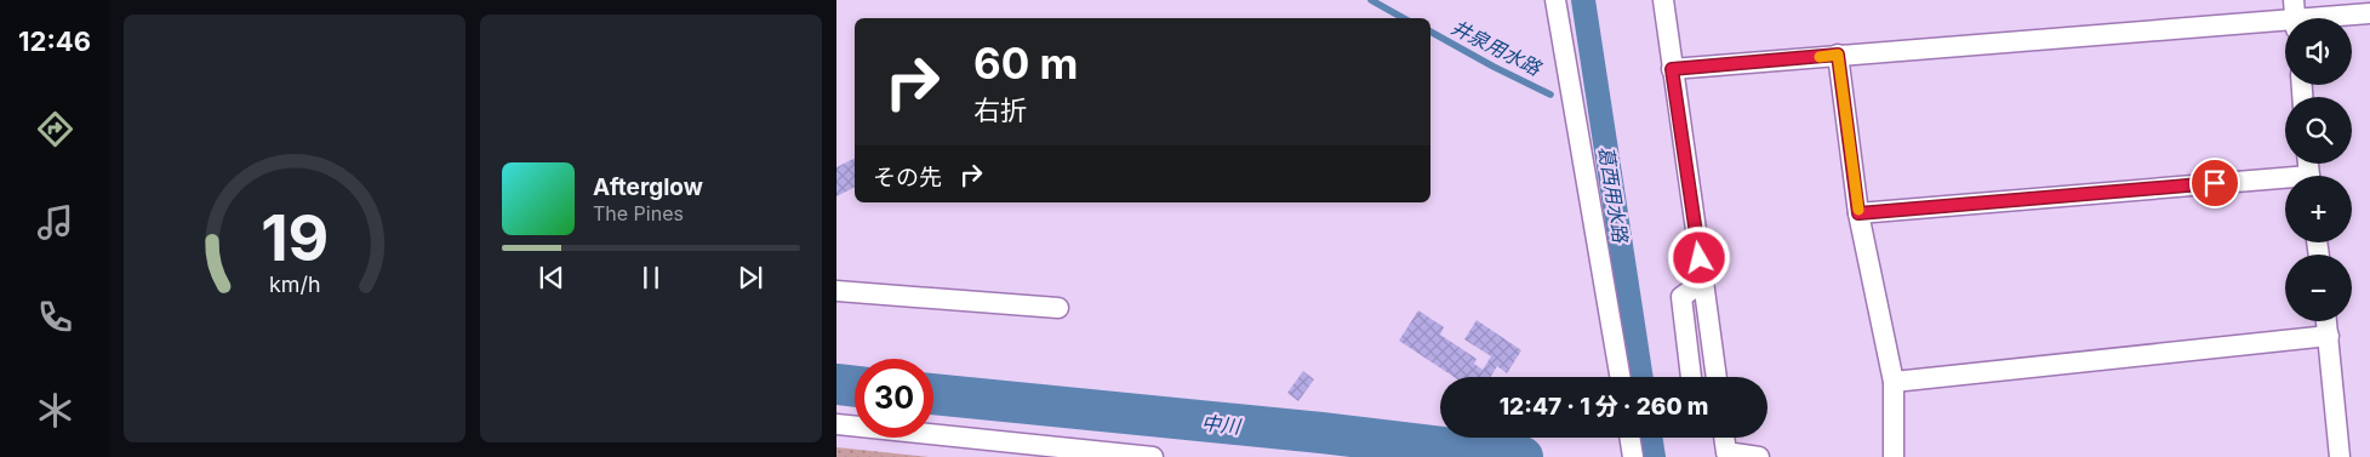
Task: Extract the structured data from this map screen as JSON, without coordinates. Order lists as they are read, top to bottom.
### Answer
{
  "water": ["井泉用水路", "葛西用水路", "中川"],
  "page": {
    "tabs": "12:46",
    "map_buttons": ["+", "−"],
    "turn": ["60 m", "右折"],
    "then": "その先",
    "song": ["Afterglow", "The Pines"],
    "limit": "30",
    "trip": "12:47 · 1 分 · 260 m",
    "gauge": ["19", "km/h"]
  }
}
